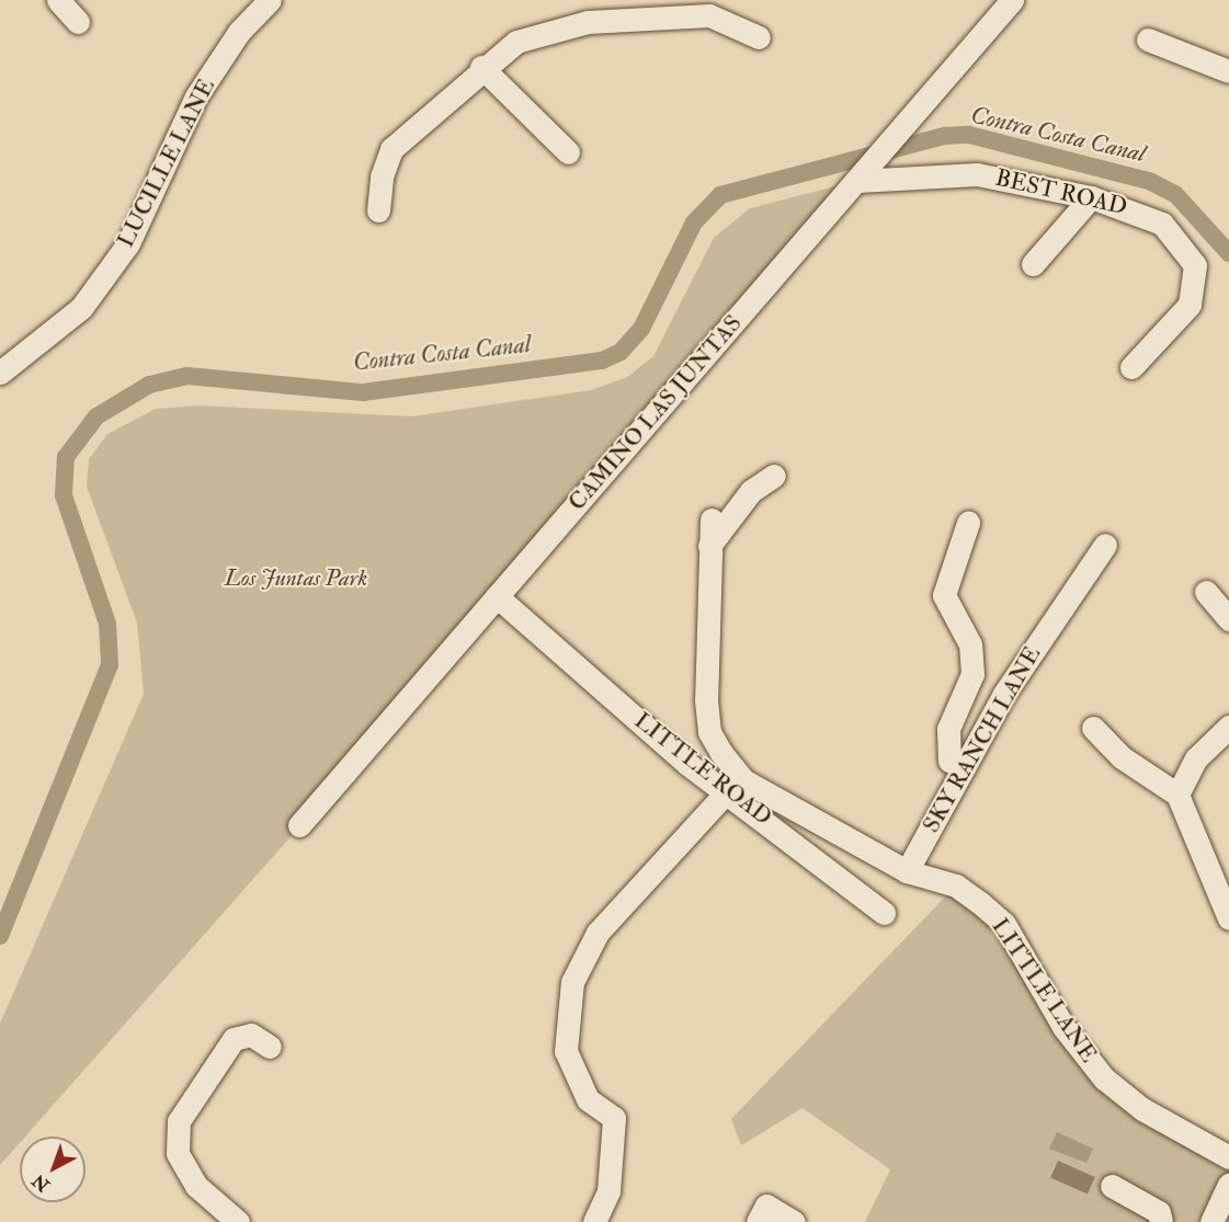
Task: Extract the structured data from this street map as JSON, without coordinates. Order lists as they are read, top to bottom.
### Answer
{
  "streets": {
    "street": [
      "LUCILLE LANE",
      "BEST ROAD",
      "CAMINO LAS JUNTAS",
      "SKY RANCH LANE",
      "LITTLE ROAD",
      "LITTLE LANE"
    ]
  },
  "crossings": [
    ["BEST ROAD", "CAMINO LAS JUNTAS"],
    ["CAMINO LAS JUNTAS", "LITTLE ROAD"],
    ["SKY RANCH LANE", "LITTLE LANE"]
  ],
  "water": ["Contra Costa Canal"],
  "parks": ["Los Juntas Park"],
  "north": "bottom left"
}
